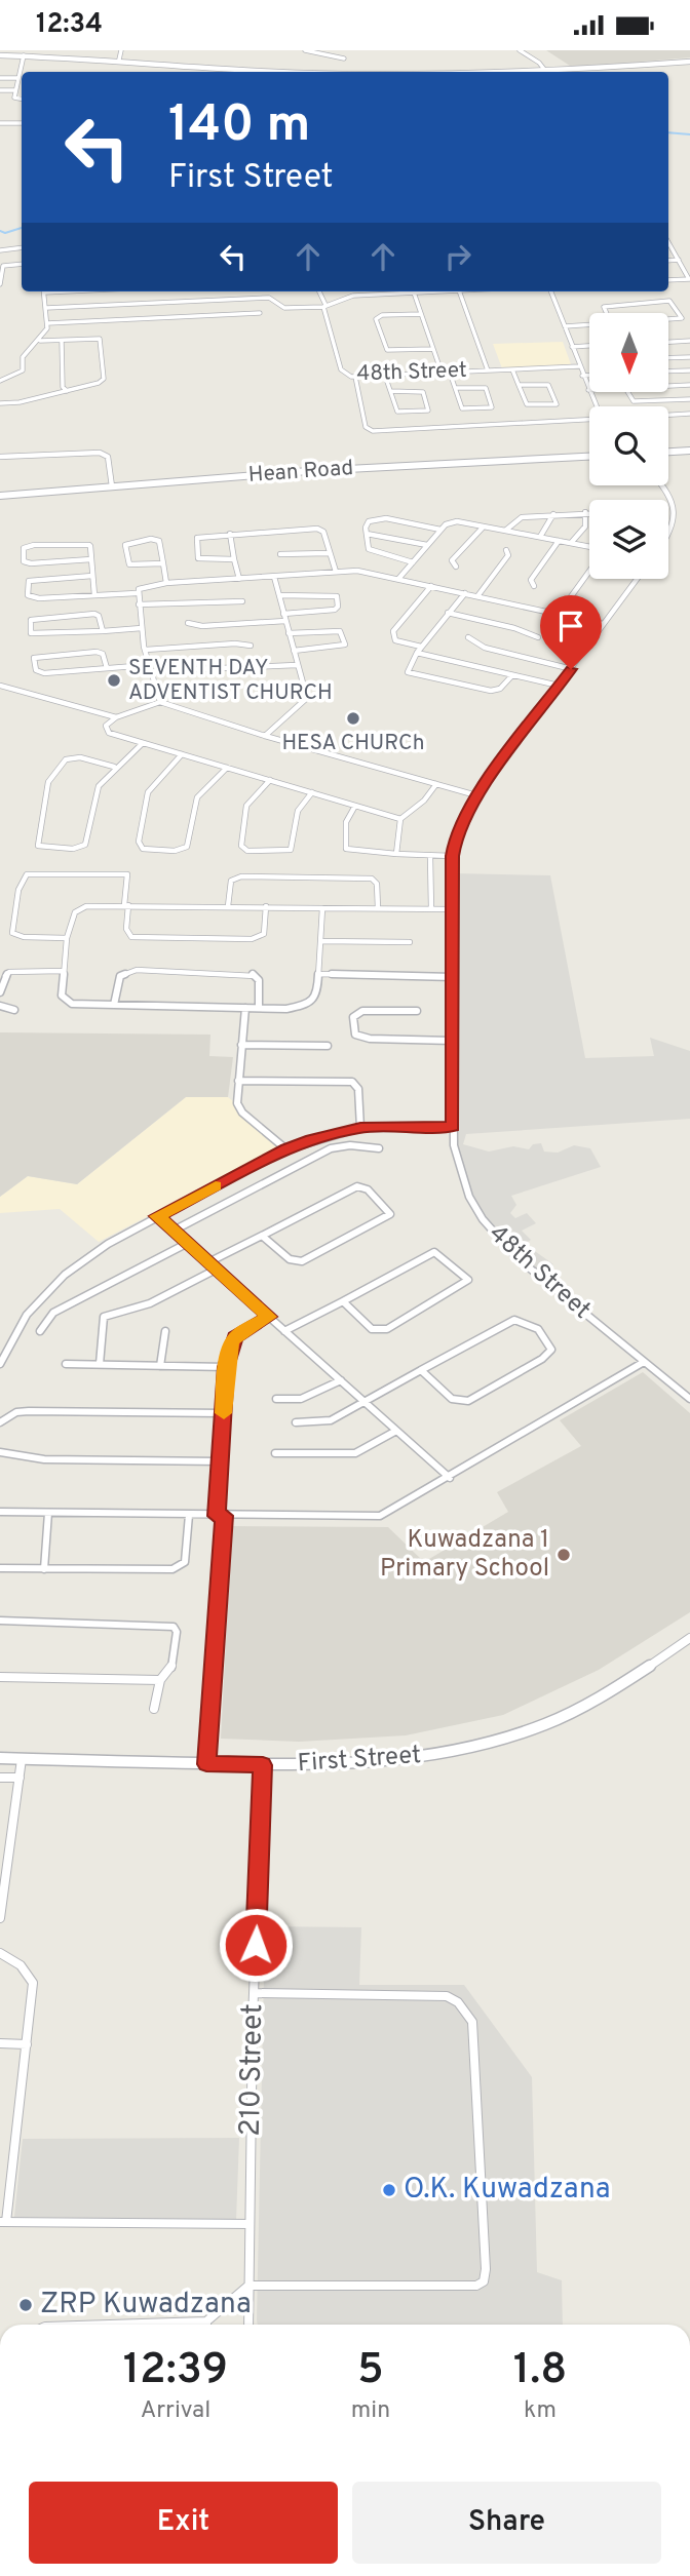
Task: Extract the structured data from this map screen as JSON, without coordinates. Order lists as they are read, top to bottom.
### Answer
{
  "streets": {
    "street": [
      "48th Street",
      "Hean Road",
      "First Street",
      "210 Street"
    ]
  },
  "crossings": [
    ["First Street", "210 Street"]
  ],
  "places": [
    "SEVENTH DAY ADVENTIST CHURCH",
    "HESA CHURCh",
    "Kuwadzana 1 Primary School",
    "O.K. Kuwadzana",
    "ZRP Kuwadzana"
  ],
  "north": "bottom",
  "page": {
    "status": "12:34",
    "turn": ["140 m", "First Street"],
    "eta": [
      "12:39",
      "Arrival",
      "5",
      "min",
      "1.8",
      "km"
    ],
    "buttons": ["Exit", "Share"]
  }
}
